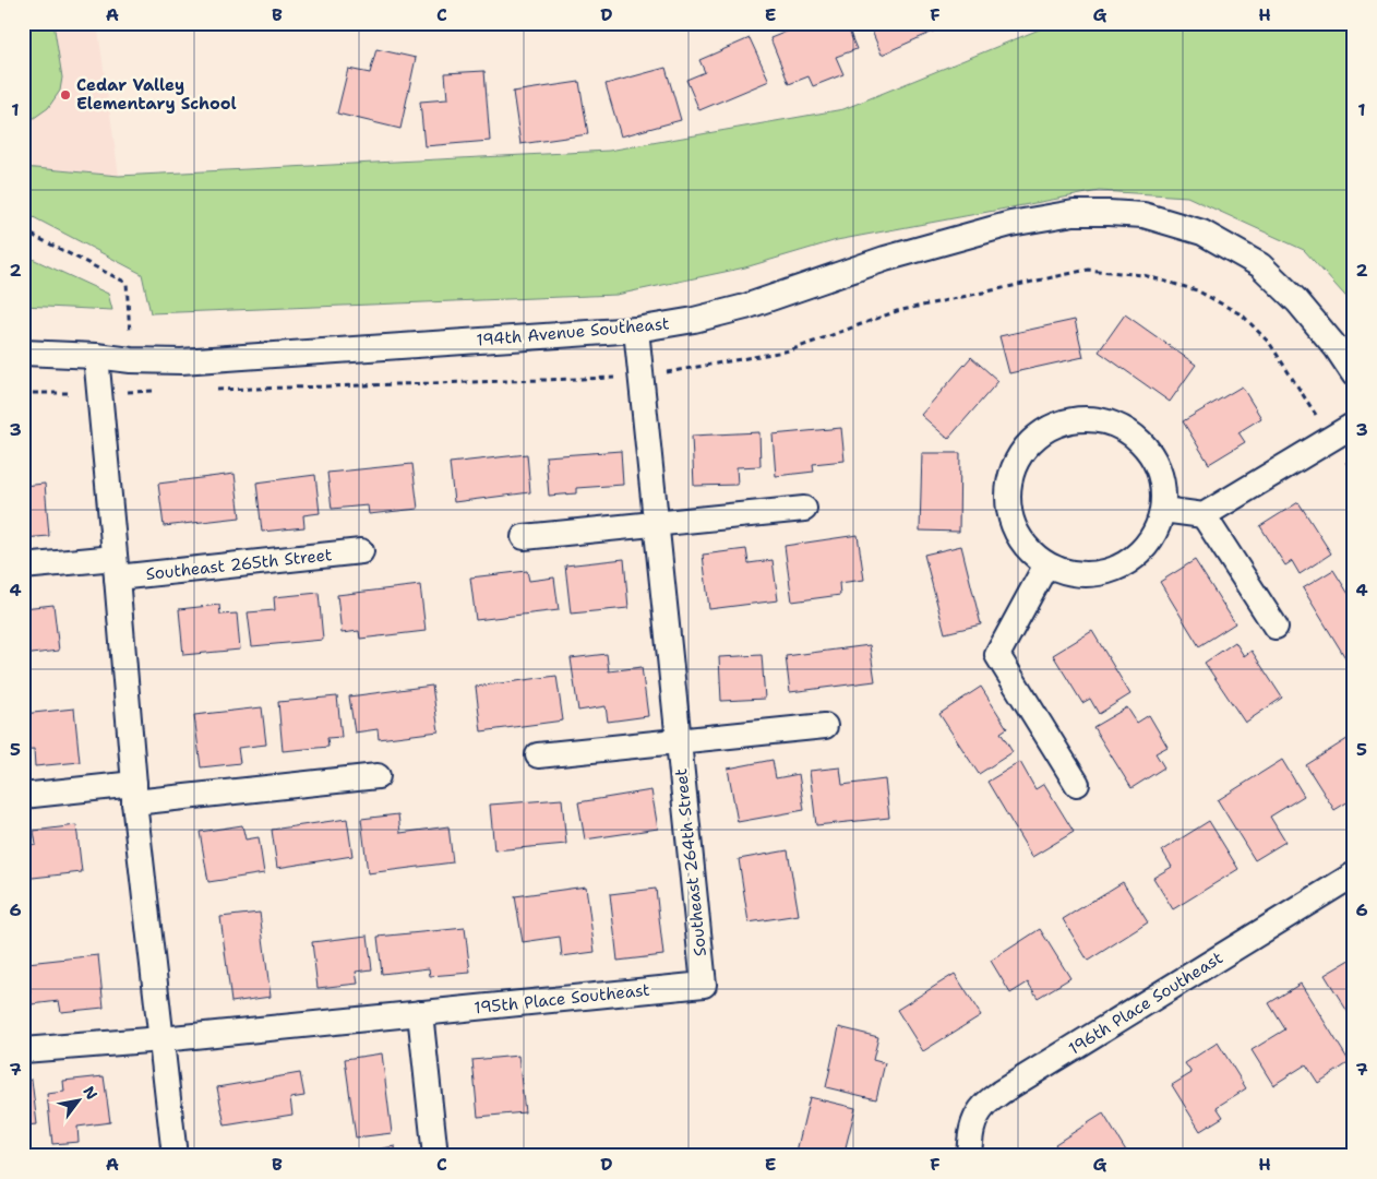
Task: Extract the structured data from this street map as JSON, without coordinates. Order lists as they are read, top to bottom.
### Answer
{
  "streets": {
    "street": [
      "194th Avenue Southeast",
      "Southeast 265th Street",
      "Southeast 264th Street",
      "195th Place Southeast",
      "196th Place Southeast"
    ]
  },
  "crossings": [
    ["194th Avenue Southeast", "Southeast 264th Street"],
    ["Southeast 264th Street", "195th Place Southeast"]
  ],
  "places": ["Cedar Valley Elementary School"],
  "north": "top right",
  "grid": {
    "columns": [
      "A",
      "B",
      "C",
      "D",
      "E",
      "F",
      "G",
      "H"
    ],
    "rows": [
      "1",
      "2",
      "3",
      "4",
      "5",
      "6",
      "7"
    ]
  }
}
